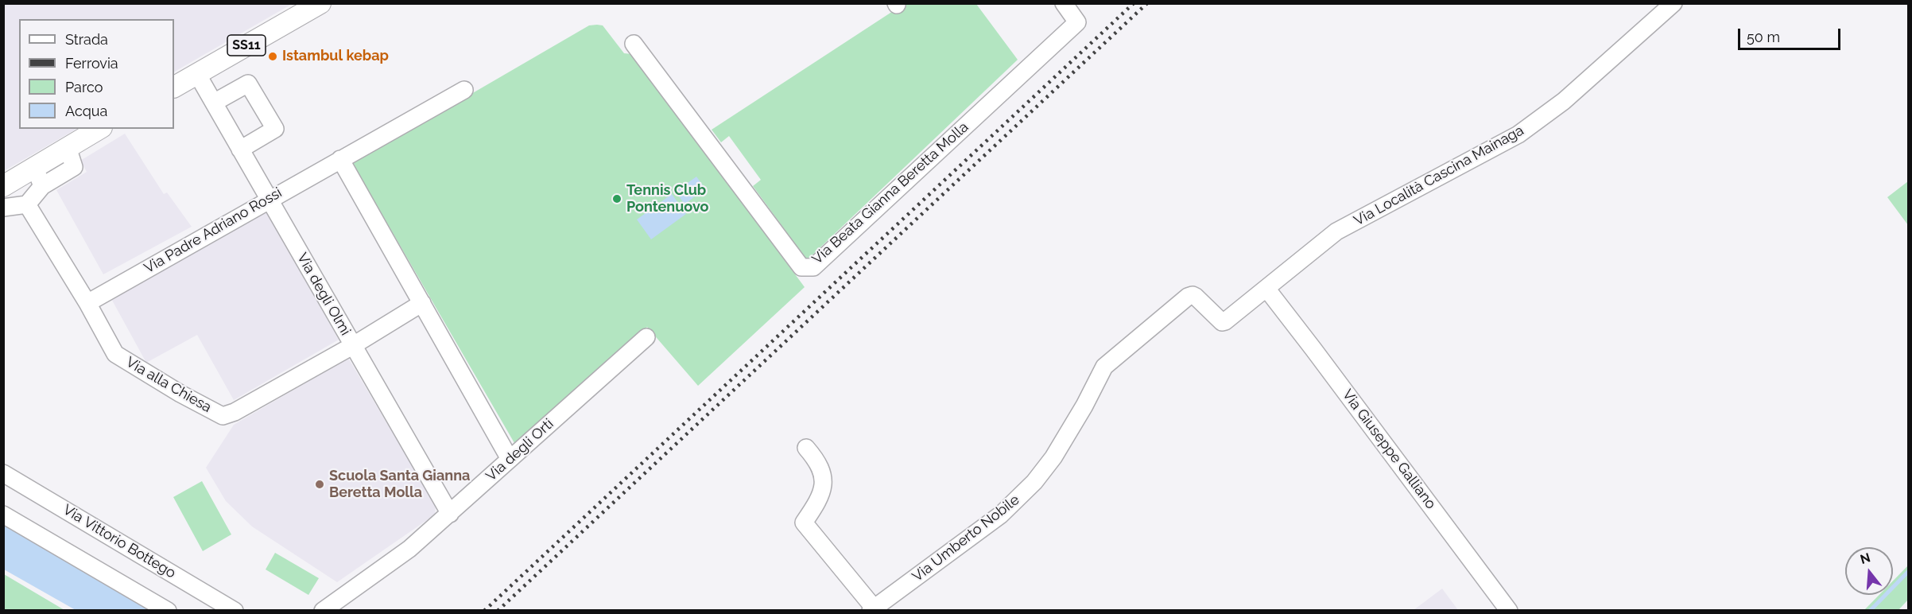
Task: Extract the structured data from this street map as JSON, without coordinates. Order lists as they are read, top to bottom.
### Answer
{
  "streets": {
    "main road": ["SS11"],
    "street": [
      "Via Località Cascina Mainaga",
      "Via Beata Gianna Beretta Molla",
      "Via Padre Adriano Rossi",
      "Via degli Olmi",
      "Via alla Chiesa",
      "Via Giuseppe Galliano",
      "Via degli Orti",
      "Via Umberto Nobile",
      "Via Vittorio Bottego"
    ]
  },
  "crossings": [
    ["SS11", "Via degli Olmi"],
    ["Via Località Cascina Mainaga", "Via Giuseppe Galliano"],
    ["Via Località Cascina Mainaga", "Via Umberto Nobile"],
    ["Via Padre Adriano Rossi", "Via degli Olmi"],
    ["Via Padre Adriano Rossi", "Via alla Chiesa"],
    ["Via degli Olmi", "Via alla Chiesa"],
    ["Via degli Olmi", "Via degli Orti"],
    ["Via Giuseppe Galliano", "Via Umberto Nobile"]
  ],
  "places": ["Istambul kebap", "Tennis Club Pontenuovo", "Scuola Santa Gianna Beretta Molla"],
  "legend": [
    "Strada",
    "Ferrovia",
    "Parco",
    "Acqua"
  ],
  "scale_bar": "50 m",
  "north": "top"
}
